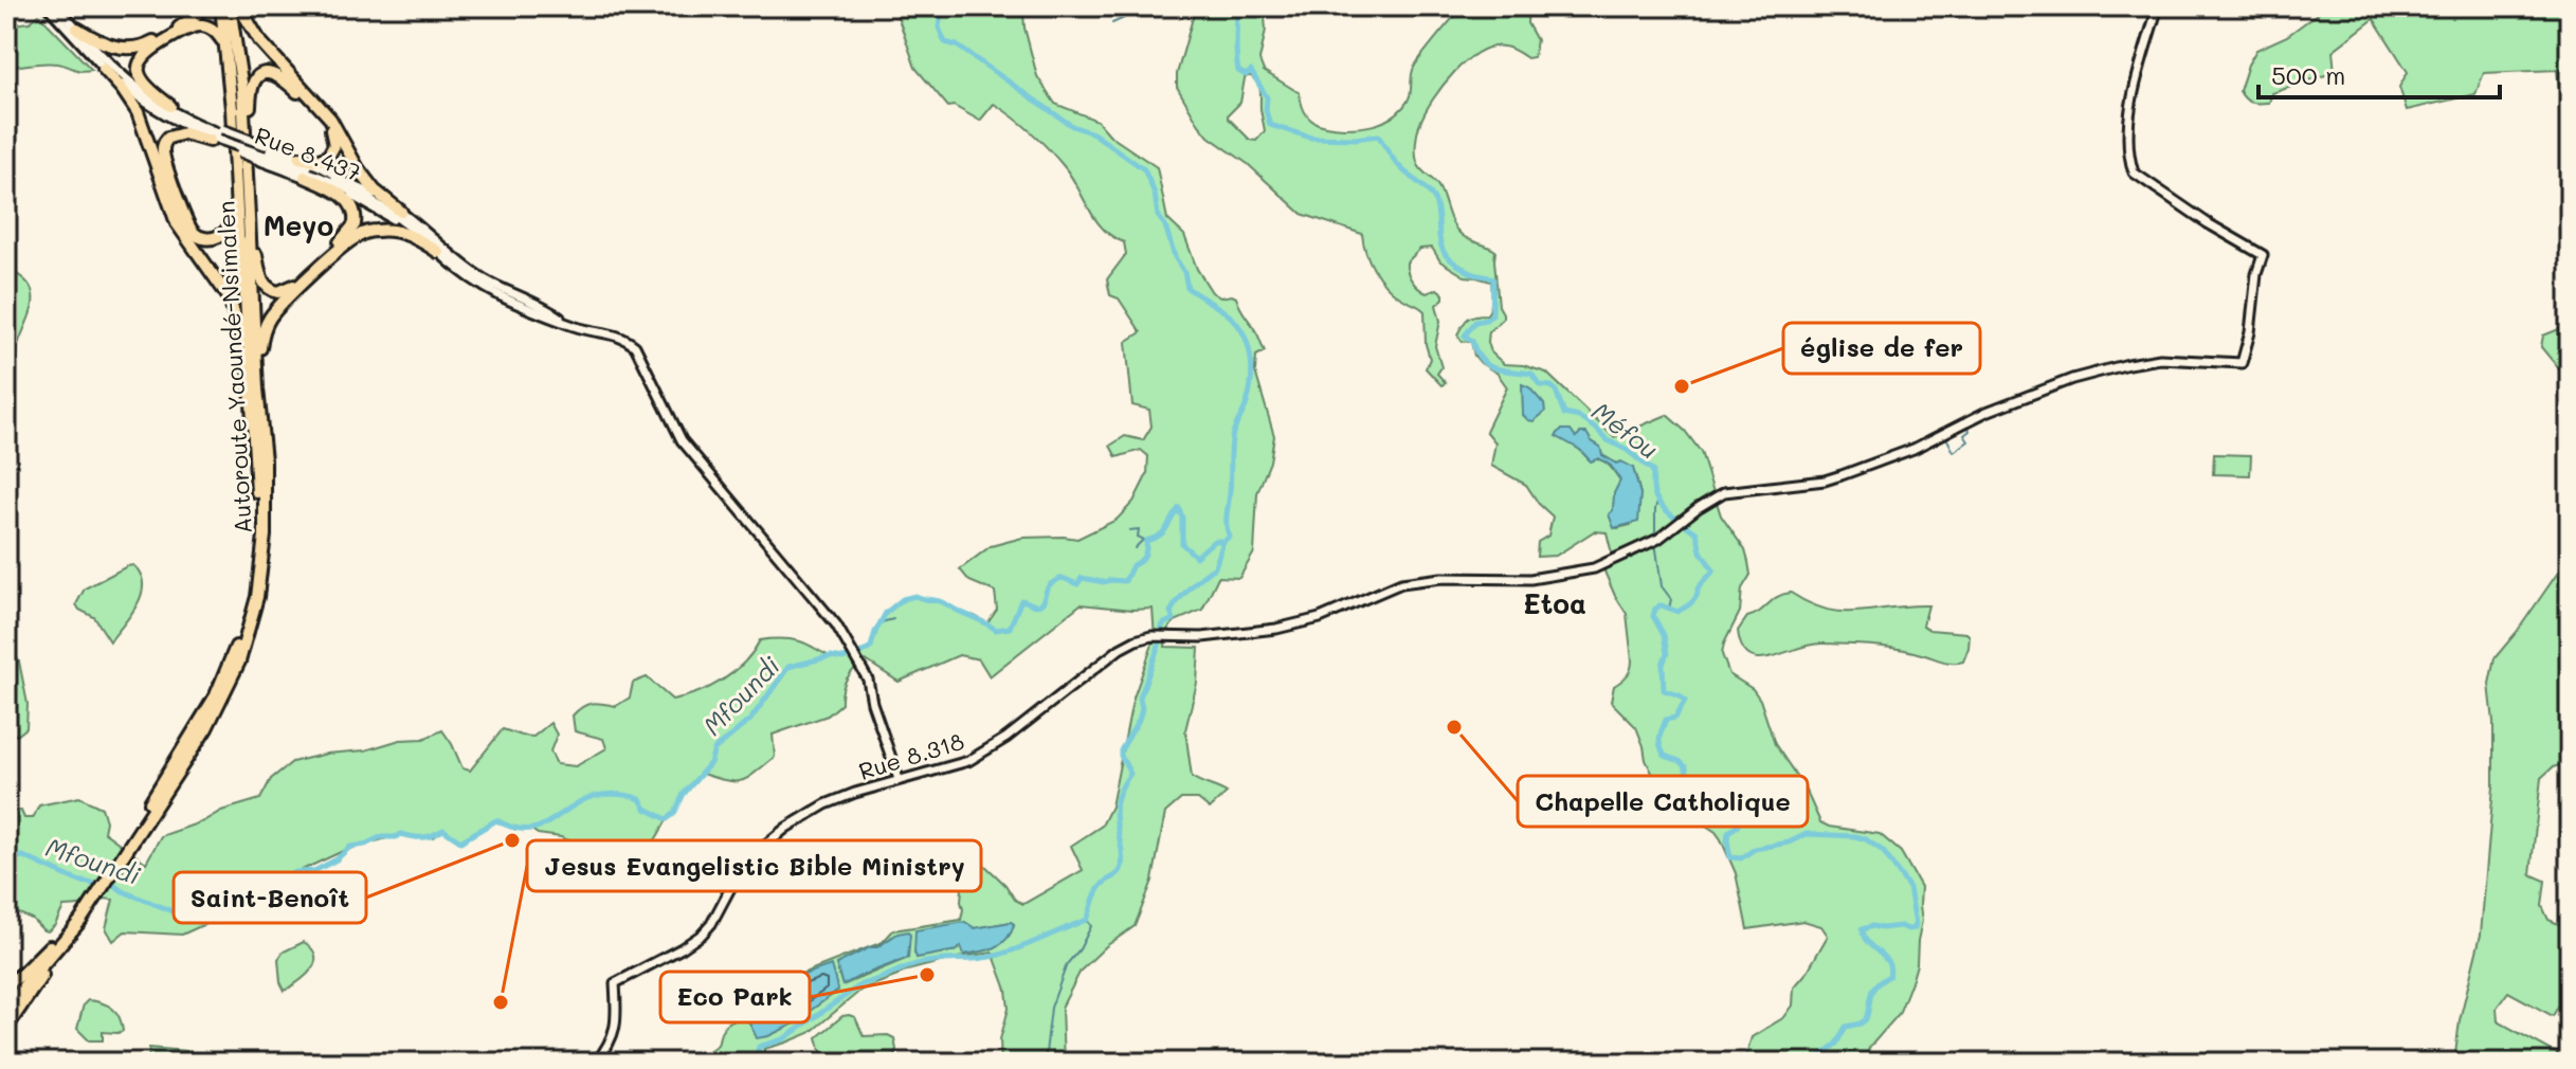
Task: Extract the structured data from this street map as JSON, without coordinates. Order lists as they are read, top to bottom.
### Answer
{
  "streets": {
    "highway": ["Autoroute Yaoundé-Nsimalen"],
    "main road": ["Rue 8.437", "Rue 8.318"]
  },
  "crossings": [
    ["Rue 8.437", "Rue 8.318"]
  ],
  "districts": ["Meyo", "Etoa"],
  "water": ["Méfou", "Mfoundi"],
  "places": [
    "église de fer",
    "Chapelle Catholique",
    "Saint-Benoît",
    "Eco Park",
    "Jesus Evangelistic Bible Ministry"
  ],
  "scale_bar": "500 m"
}
